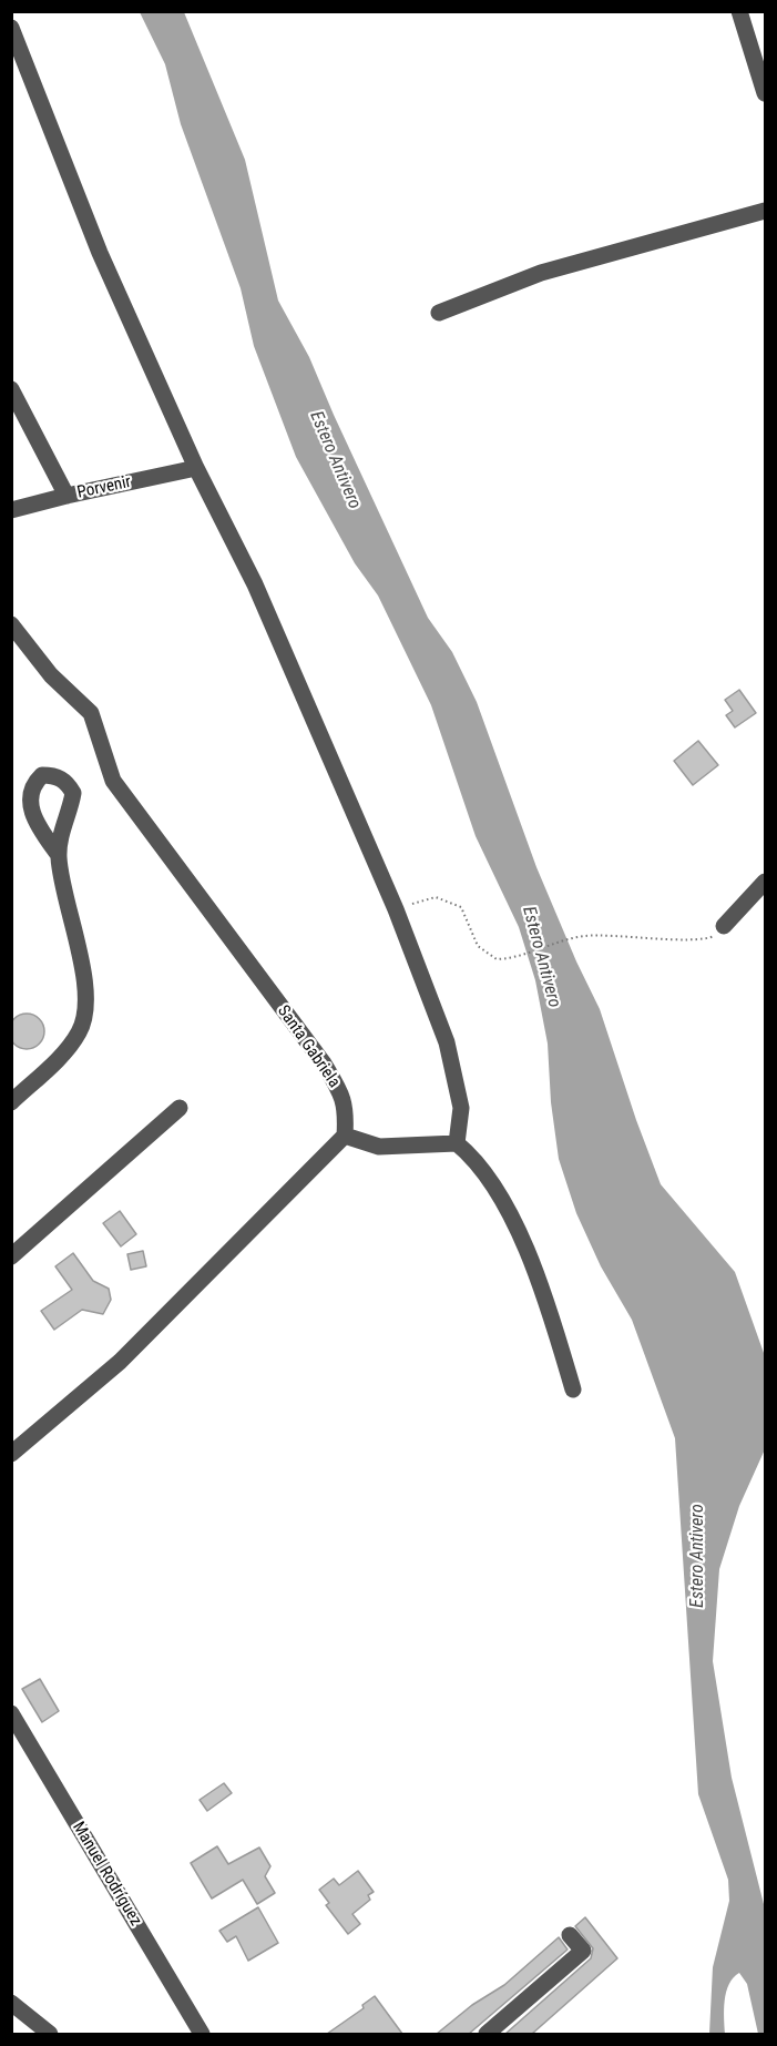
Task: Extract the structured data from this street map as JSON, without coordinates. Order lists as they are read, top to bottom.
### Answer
{
  "streets": {
    "street": ["Porvenir", "Santa Gabriela", "Manuel Rodríguez"]
  },
  "water": ["Estero Antivero"]
}
